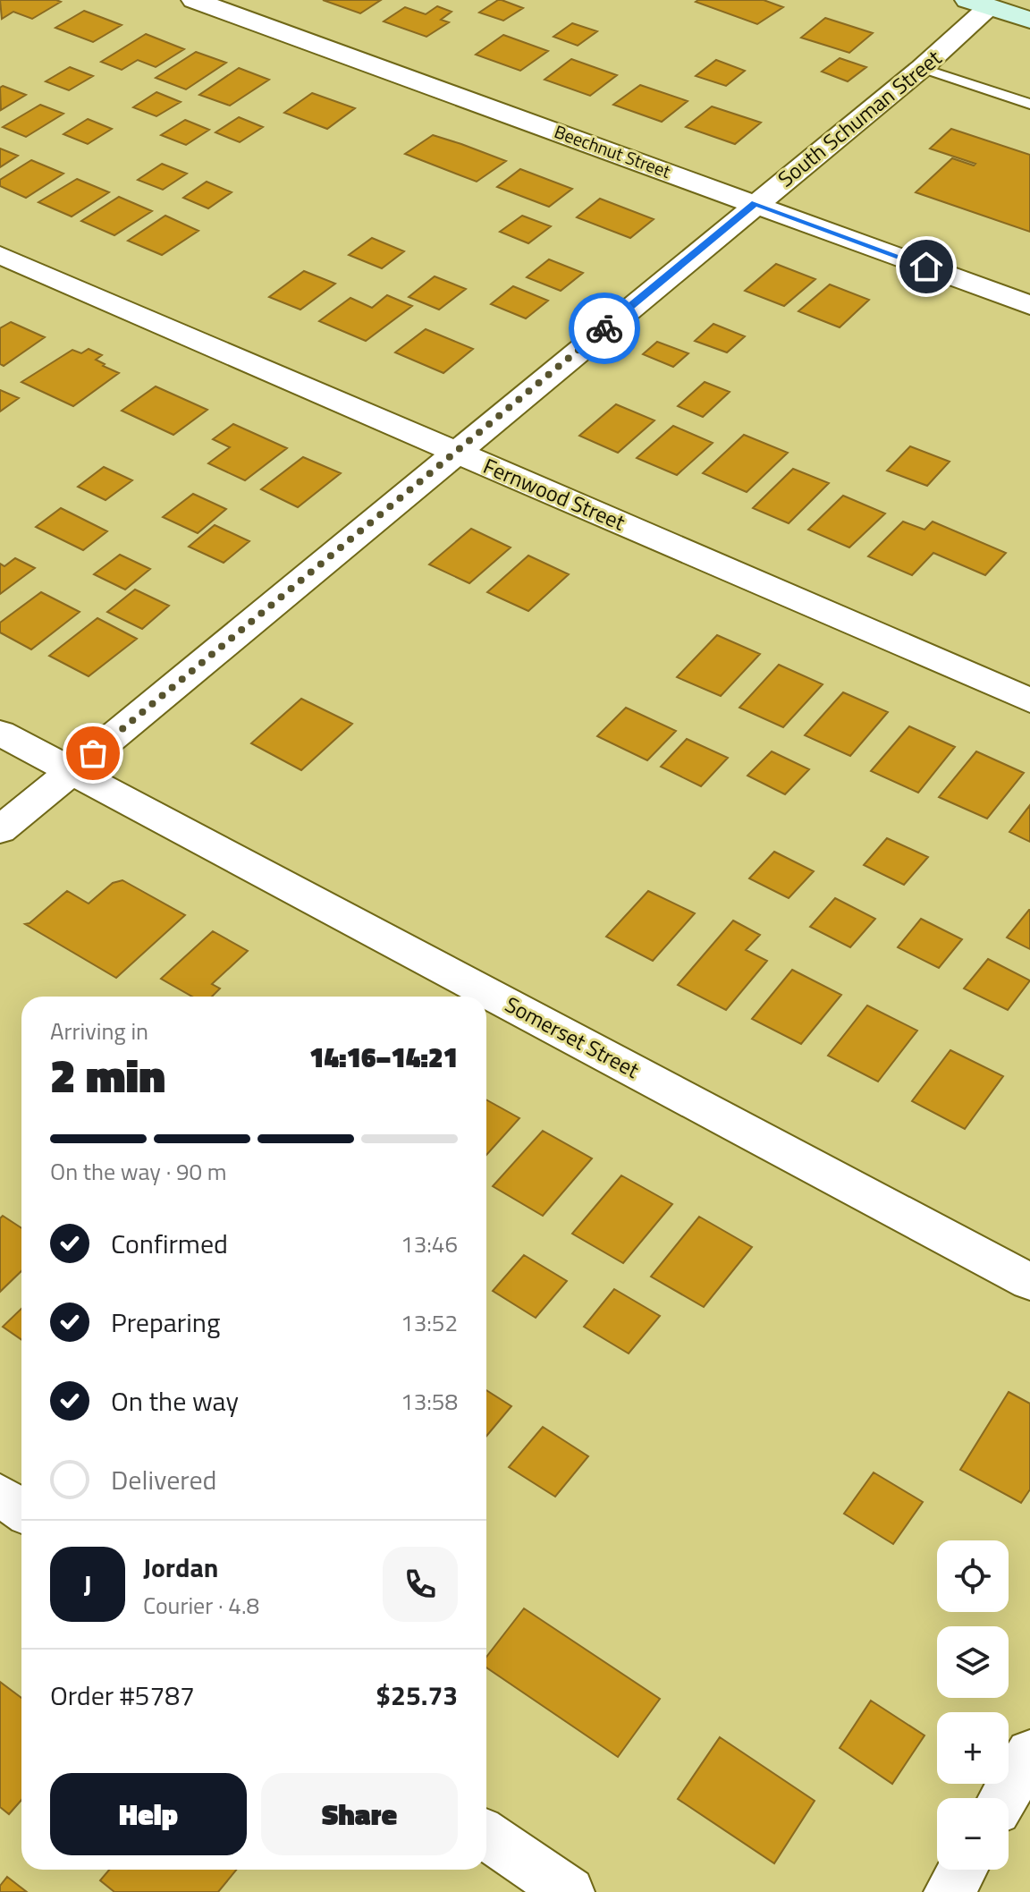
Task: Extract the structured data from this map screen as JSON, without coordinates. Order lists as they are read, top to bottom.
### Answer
{
  "streets": {
    "street": [
      "South Schuman Street",
      "Beechnut Street",
      "Fernwood Street",
      "Somerset Street"
    ]
  },
  "crossings": [
    ["South Schuman Street", "Beechnut Street"],
    ["South Schuman Street", "Fernwood Street"],
    ["South Schuman Street", "Somerset Street"]
  ],
  "page": {
    "heading": ["2 min", "Arriving in", "14:16–14:21"],
    "panel": [
      "Jordan",
      "Courier · 4.8",
      "Order #5787",
      "$25.73"
    ],
    "bar": "On the way · 90 m",
    "list": [
      ["Confirmed", "13:46"],
      ["Preparing", "13:52"],
      ["On the way", "13:58"],
      "Delivered"
    ],
    "map_buttons": ["+", "−"],
    "round": "J",
    "buttons": ["Help", "Share"]
  }
}
